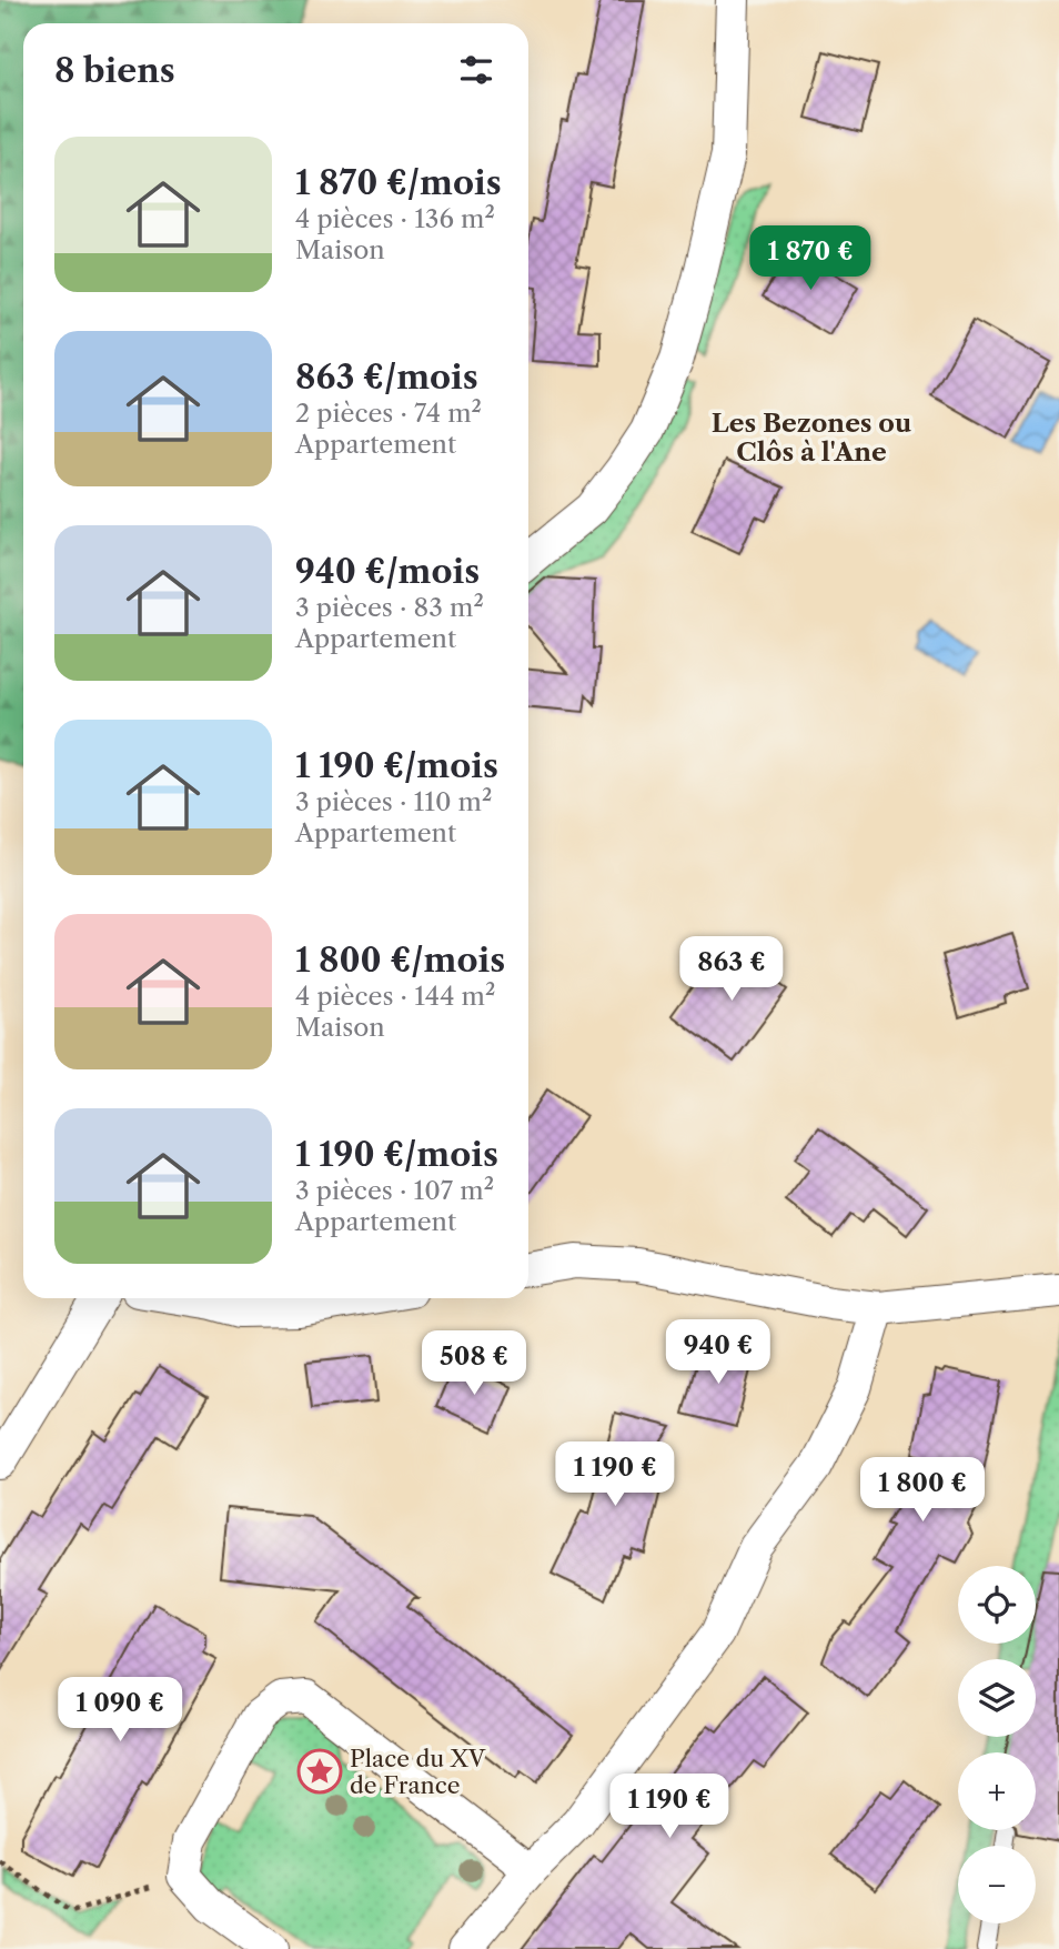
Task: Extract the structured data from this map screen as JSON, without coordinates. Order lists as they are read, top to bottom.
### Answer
{
  "districts": ["Les Bezones ou Clôs à l'Ane"],
  "places": {
    "place": ["Place du XV de France"]
  },
  "page": {
    "heading": "8 biens",
    "list": [
      {
        "name": "1 870 €/mois",
        "note": "4 pièces · 136 m² · Maison"
      },
      {
        "name": "863 €/mois",
        "note": "2 pièces · 74 m² · Appartement"
      },
      {
        "name": "940 €/mois",
        "note": "3 pièces · 83 m² · Appartement"
      },
      {
        "name": "1 190 €/mois",
        "note": "3 pièces · 110 m² · Appartement"
      },
      {
        "name": "1 800 €/mois",
        "note": "4 pièces · 144 m² · Maison"
      },
      {
        "name": "1 190 €/mois",
        "note": "3 pièces · 107 m² · Appartement"
      }
    ],
    "price": [
      "1 870 €",
      "863 €",
      "940 €",
      "508 €",
      "1 190 €",
      "1 800 €",
      "1 090 €",
      "1 190 €"
    ],
    "map_buttons": ["+", "−"]
  }
}
